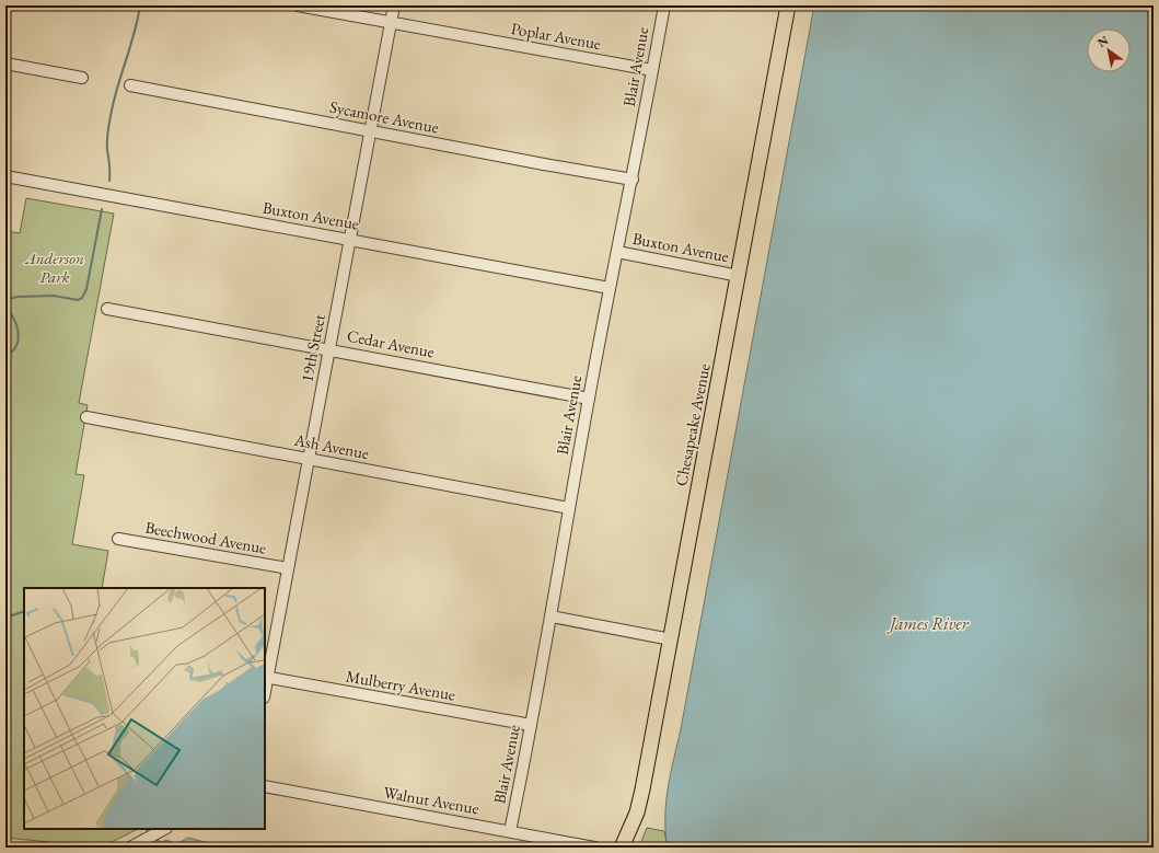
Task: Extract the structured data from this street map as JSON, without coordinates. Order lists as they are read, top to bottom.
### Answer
{
  "streets": {
    "main road": ["Chesapeake Avenue"],
    "street": [
      "Poplar Avenue",
      "Blair Avenue",
      "Sycamore Avenue",
      "Buxton Avenue",
      "Cedar Avenue",
      "19th Street",
      "Ash Avenue",
      "Beechwood Avenue",
      "Mulberry Avenue",
      "Walnut Avenue"
    ]
  },
  "crossings": [
    ["Poplar Avenue", "Blair Avenue"],
    ["Poplar Avenue", "19th Street"],
    ["Blair Avenue", "Sycamore Avenue"],
    ["Blair Avenue", "Buxton Avenue"],
    ["Blair Avenue", "Cedar Avenue"],
    ["Blair Avenue", "Ash Avenue"],
    ["Blair Avenue", "Mulberry Avenue"],
    ["Blair Avenue", "Walnut Avenue"],
    ["Sycamore Avenue", "19th Street"],
    ["Buxton Avenue", "19th Street"],
    ["Buxton Avenue", "Chesapeake Avenue"],
    ["Cedar Avenue", "19th Street"],
    ["19th Street", "Ash Avenue"],
    ["19th Street", "Beechwood Avenue"],
    ["19th Street", "Mulberry Avenue"]
  ],
  "water": ["James River"],
  "parks": ["Anderson Park"],
  "north": "top left"
}
